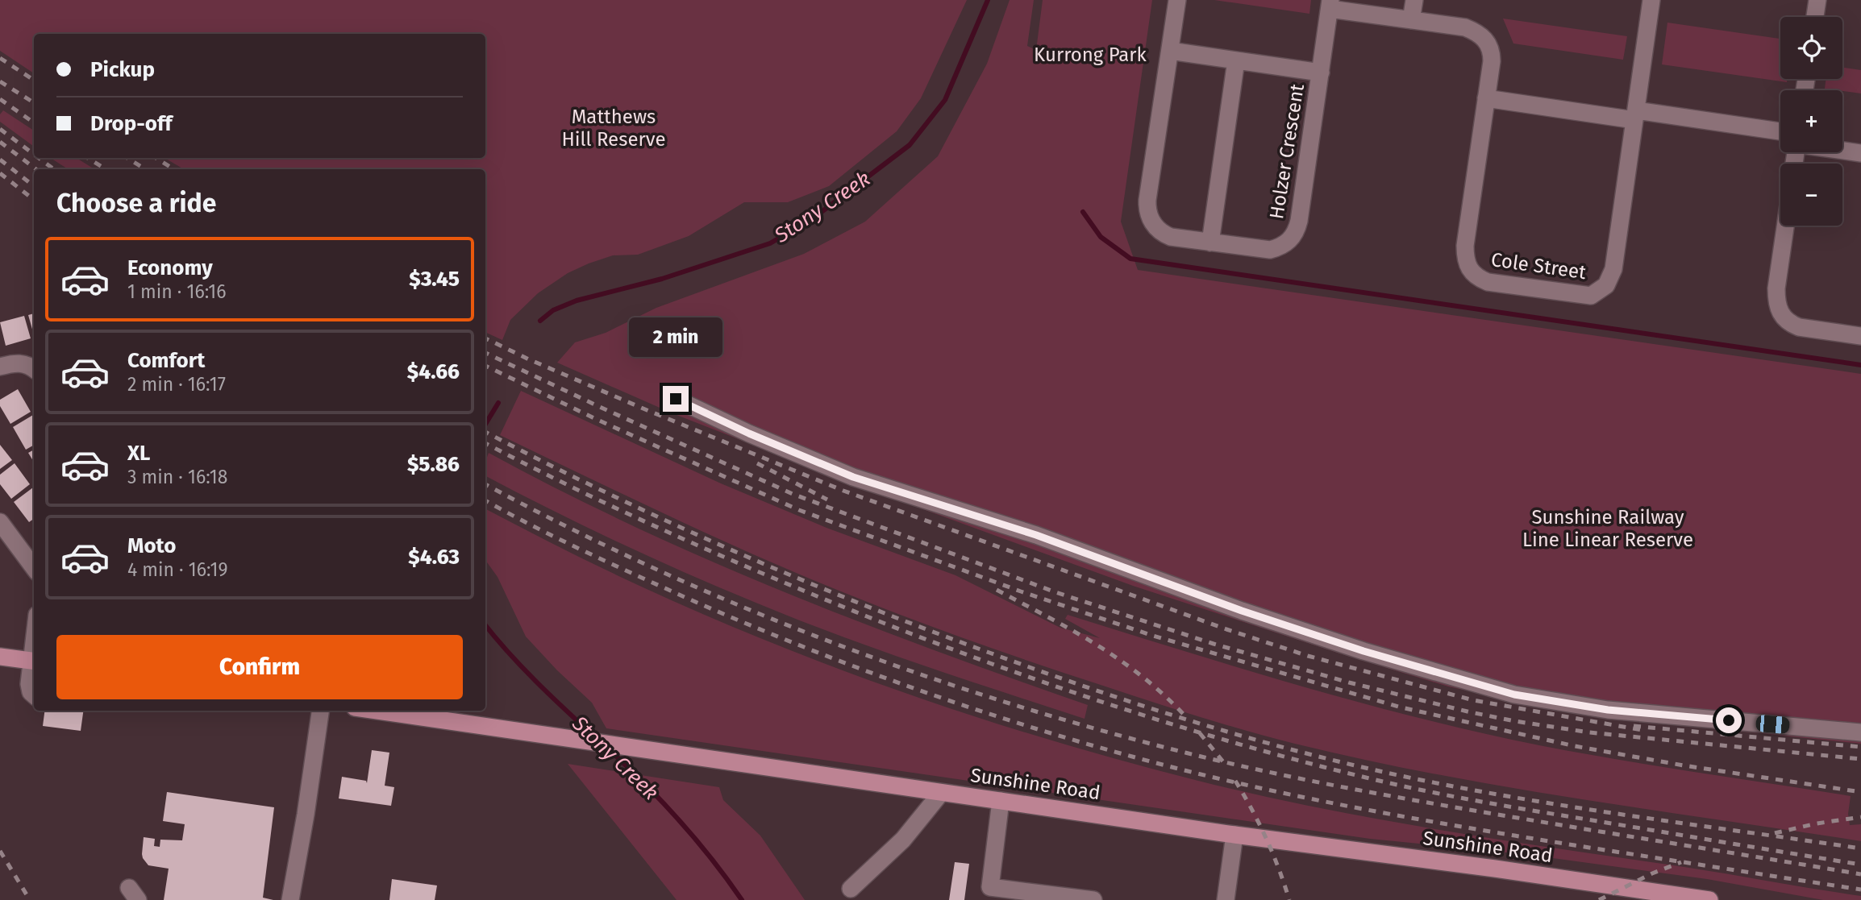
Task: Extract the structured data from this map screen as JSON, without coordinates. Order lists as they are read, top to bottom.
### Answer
{
  "streets": {
    "main road": ["Sunshine Road"],
    "street": ["Holzer Crescent", "Cole Street"]
  },
  "crossings": [
    ["Holzer Crescent", "Cole Street"]
  ],
  "water": ["Stony Creek"],
  "parks": ["Kurrong Park", "Matthews Hill Reserve", "Sunshine Railway Line Linear Reserve"],
  "page": {
    "map_buttons": ["+", "−"],
    "banner": ["Pickup", "Drop-off"],
    "heading": "Choose a ride",
    "list": [
      {
        "name": "Economy",
        "note": "1 min · 16:16",
        "value": "$3.45"
      },
      {
        "name": "Comfort",
        "note": "2 min · 16:17",
        "value": "$4.66"
      },
      {
        "name": "XL",
        "note": "3 min · 16:18",
        "value": "$5.86"
      },
      {
        "name": "Moto",
        "note": "4 min · 16:19",
        "value": "$4.63"
      }
    ],
    "bubble": "2 min",
    "buttons": "Confirm"
  }
}
